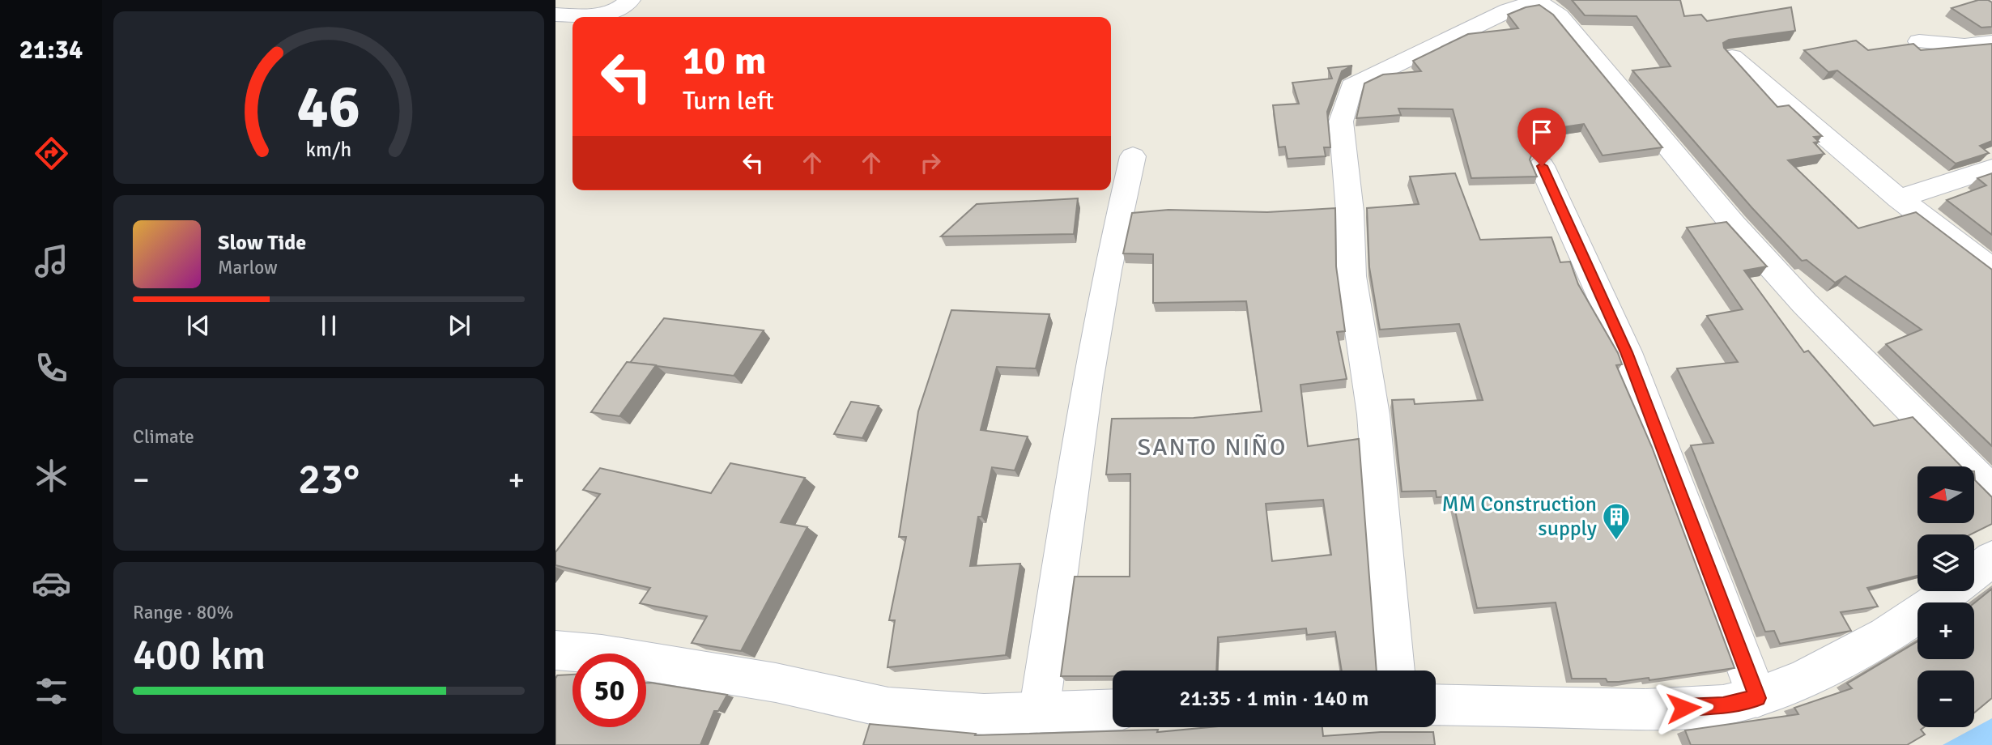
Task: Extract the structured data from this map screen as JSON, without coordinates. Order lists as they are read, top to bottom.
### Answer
{
  "districts": ["SANTO NIÑO"],
  "places": {
    "building": ["MM Construction supply"]
  },
  "north": "left",
  "page": {
    "tabs": "21:34",
    "turn": ["10 m", "Turn left"],
    "song": ["Slow Tide", "Marlow"],
    "tile": [
      "Climate",
      ["Range · 80%", "400 km"]
    ],
    "heat": ["−", "23°", "+"],
    "map_buttons": ["+", "−"],
    "limit": "50",
    "trip": "21:35 · 1 min · 140 m",
    "gauge": ["46", "km/h"]
  }
}
